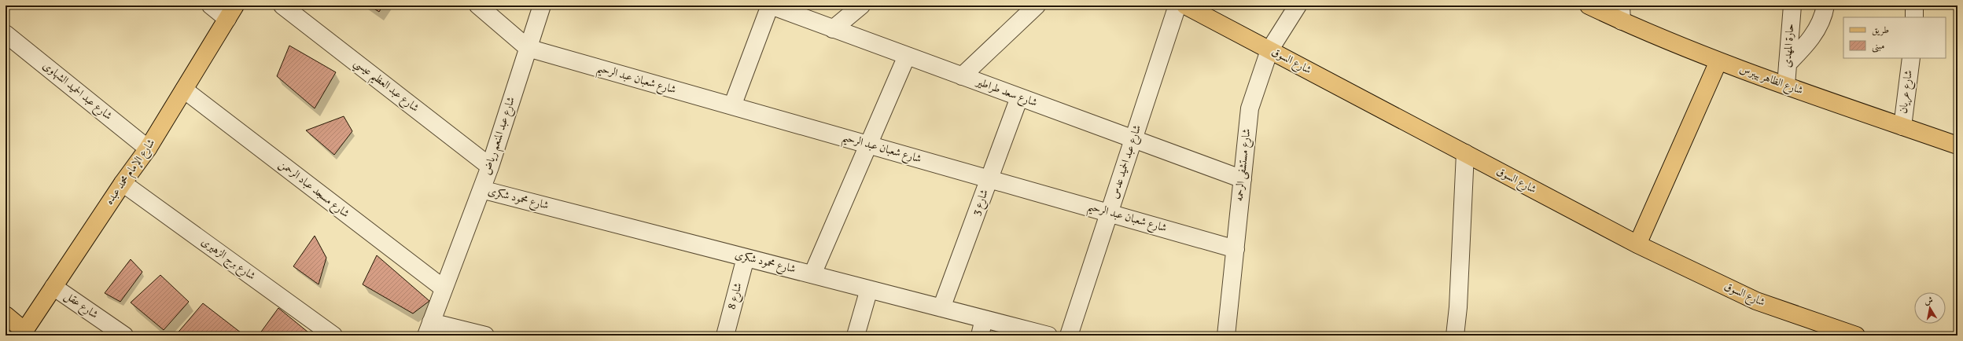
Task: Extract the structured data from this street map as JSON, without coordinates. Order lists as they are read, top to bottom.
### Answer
{
  "streets": {
    "main road": ["شارع السوق", "شارع الظاهر بيبرس", "شارع الإمام محمد عبده"],
    "street": [
      "حارة المهدى",
      "شارع شعبان عبد الرحيم",
      "شارع عبد العظيم عيسي",
      "شارع عبد الحميد الشهاوى",
      "شارع عريان",
      "شارع سعد طراطير",
      "شارع عبد المنعم رياض",
      "شارع عبد الحميد عدس",
      "شارع مستشفى الرحمه",
      "شارع مسجد عباد الرحمن",
      "شارع محمود شكرى",
      "شارع 3",
      "شارع برج الزهيرى",
      "شارع 8",
      "شارع عقل"
    ]
  },
  "crossings": [
    ["حارة المهدى", "شارع الظاهر بيبرس"],
    ["شارع السوق", "شارع مستشفى الرحمه"],
    ["شارع شعبان عبد الرحيم", "شارع عبد المنعم رياض"],
    ["شارع شعبان عبد الرحيم", "شارع عبد الحميد عدس"],
    ["شارع شعبان عبد الرحيم", "شارع مستشفى الرحمه"],
    ["شارع شعبان عبد الرحيم", "شارع 3"],
    ["شارع الظاهر بيبرس", "شارع عريان"],
    ["شارع عبد العظيم عيسي", "شارع عبد المنعم رياض"],
    ["شارع عبد الحميد الشهاوى", "شارع الإمام محمد عبده"],
    ["شارع سعد طراطير", "شارع عبد الحميد عدس"],
    ["شارع سعد طراطير", "شارع مستشفى الرحمه"],
    ["شارع سعد طراطير", "شارع 3"],
    ["شارع عبد المنعم رياض", "شارع مسجد عباد الرحمن"],
    ["شارع عبد المنعم رياض", "شارع محمود شكرى"],
    ["شارع الإمام محمد عبده", "شارع مسجد عباد الرحمن"],
    ["شارع الإمام محمد عبده", "شارع برج الزهيرى"],
    ["شارع الإمام محمد عبده", "شارع عقل"],
    ["شارع محمود شكرى", "شارع 3"],
    ["شارع محمود شكرى", "شارع 8"]
  ],
  "legend": ["طريق", "مبنى"],
  "north": "top"
}
